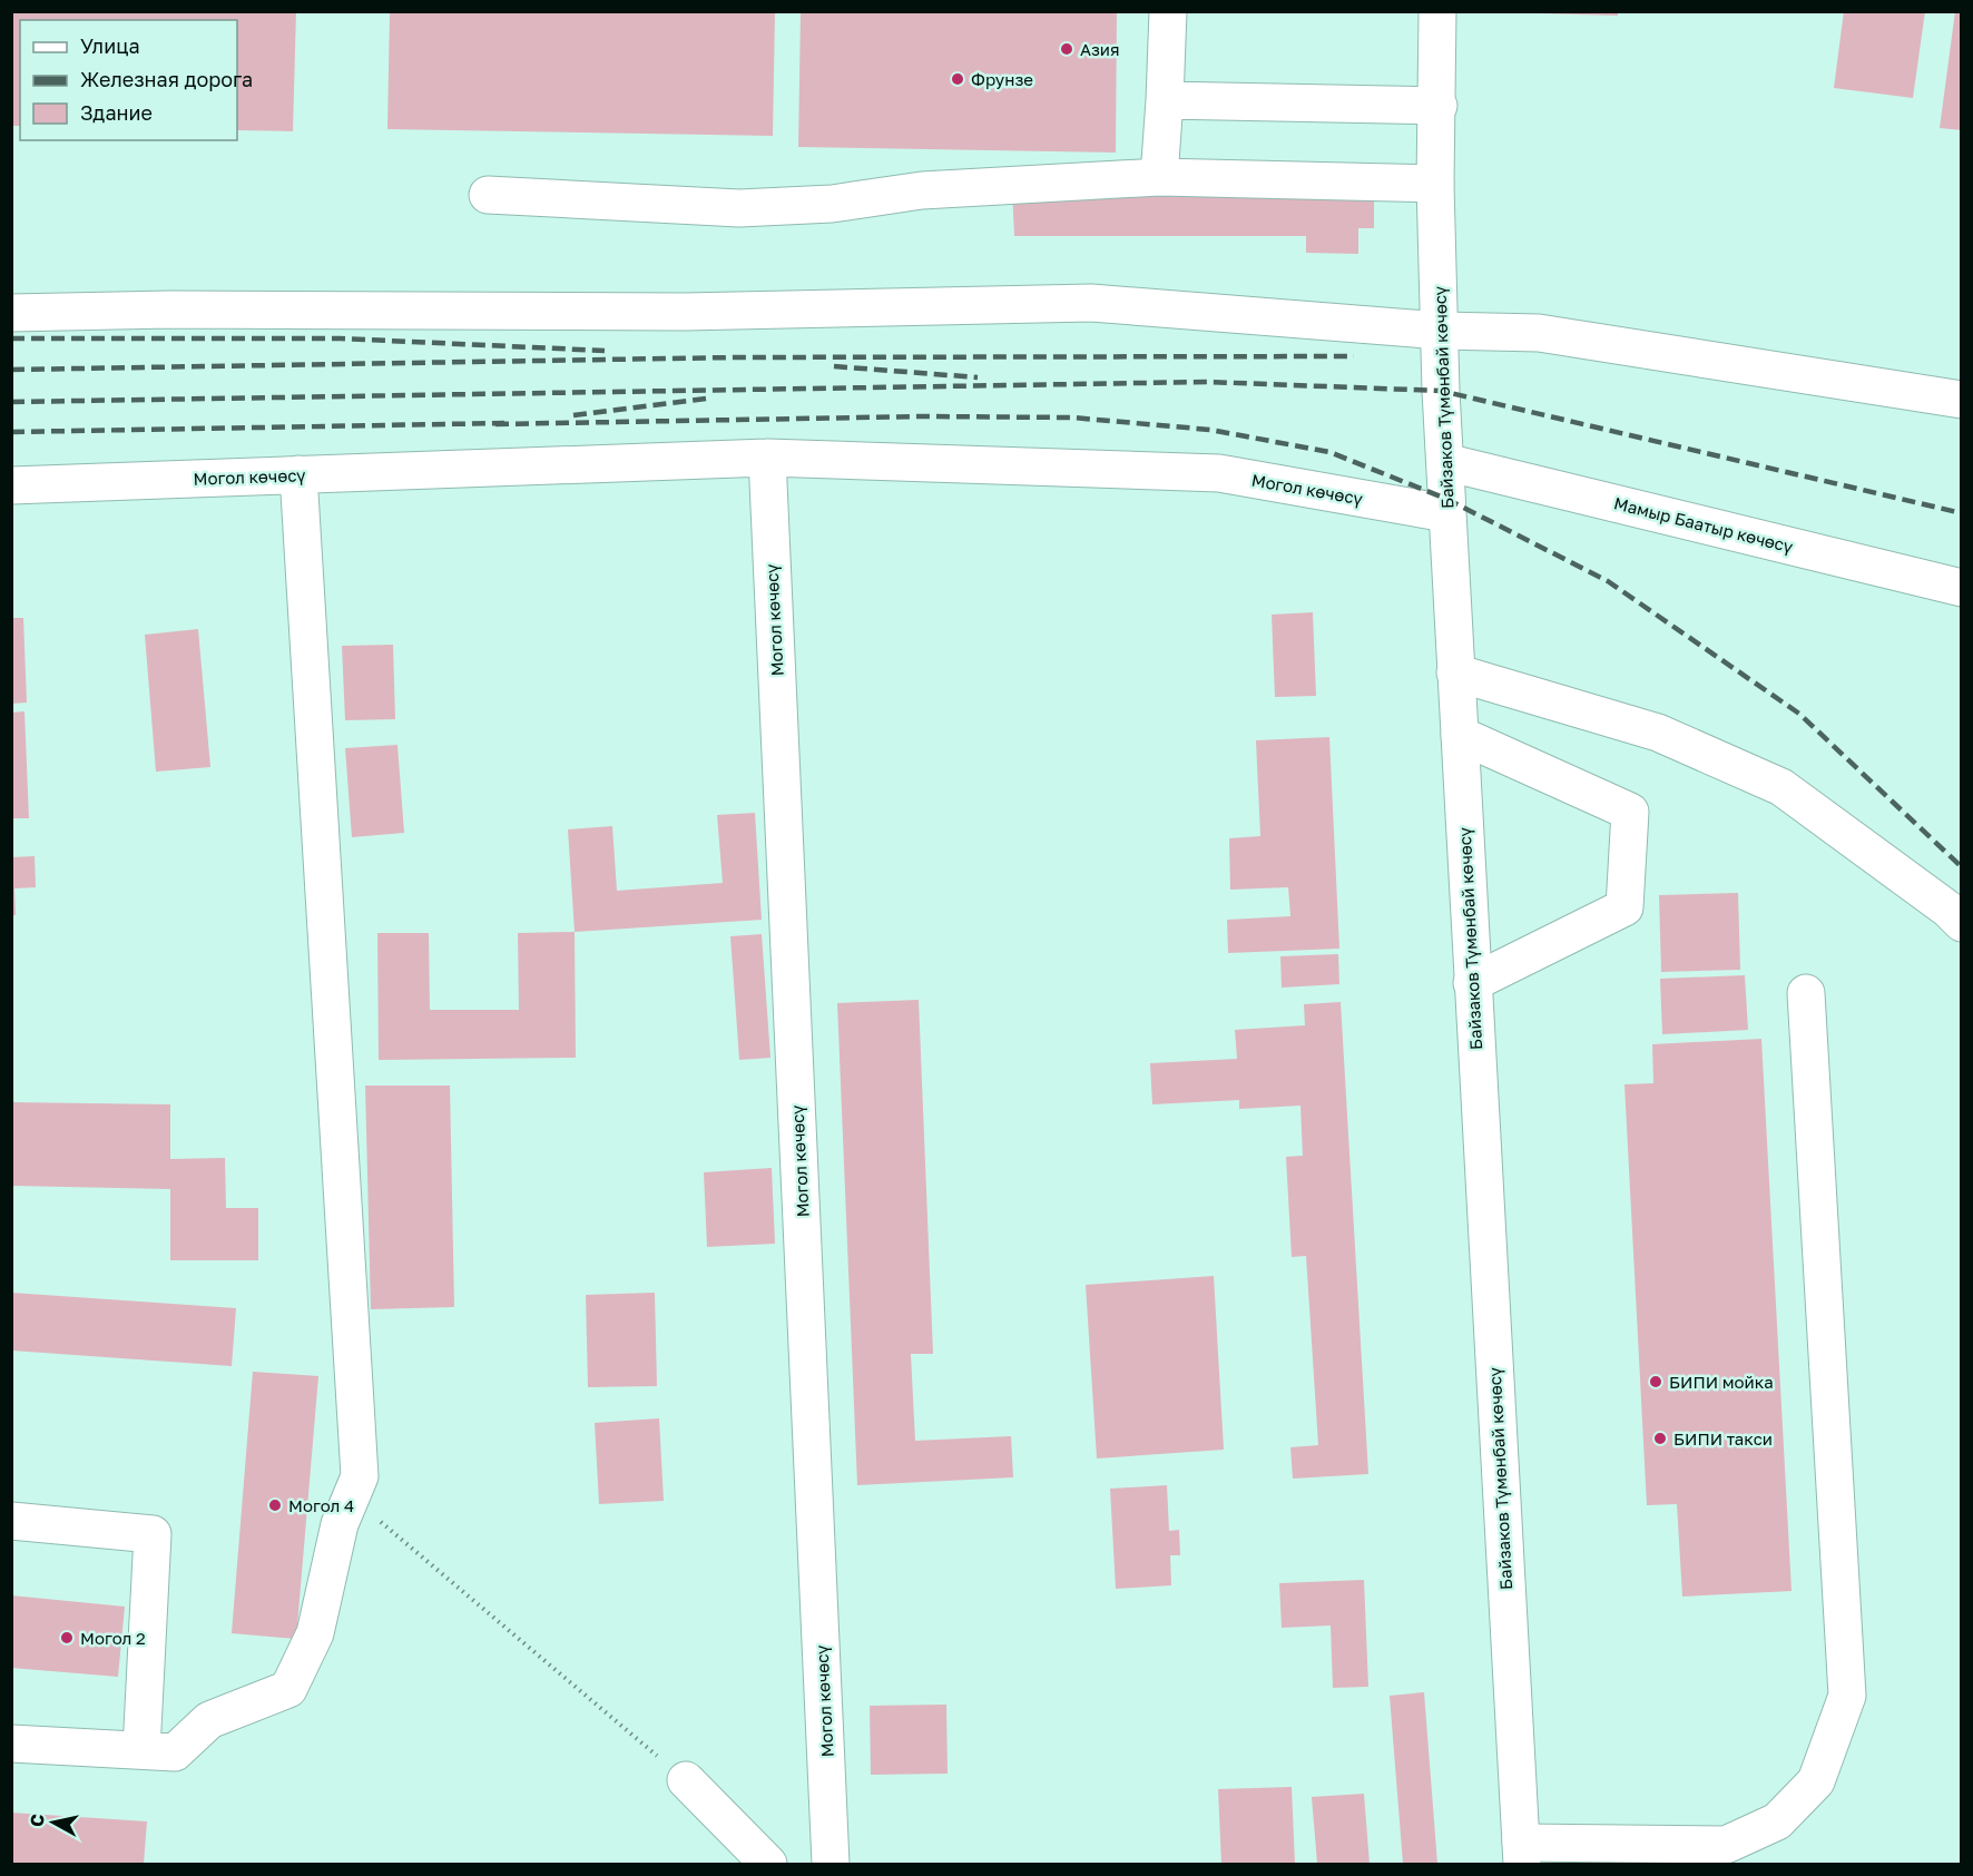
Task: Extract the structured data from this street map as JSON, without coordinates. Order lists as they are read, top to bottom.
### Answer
{
  "streets": {
    "street": ["Байзаков Түмөнбай көчөсү", "Могол көчөсү", "Мамыр Баатыр көчөсү"]
  },
  "crossings": [
    ["Байзаков Түмөнбай көчөсү", "Могол көчөсү"],
    ["Байзаков Түмөнбай көчөсү", "Мамыр Баатыр көчөсү"]
  ],
  "places": [
    "Азия",
    "Фрунзе",
    "БИПИ мойка",
    "БИПИ такси",
    "Могол 4",
    "Могол 2"
  ],
  "legend": ["Улица", "Железная дорога", "Здание"],
  "north": "left"
}
